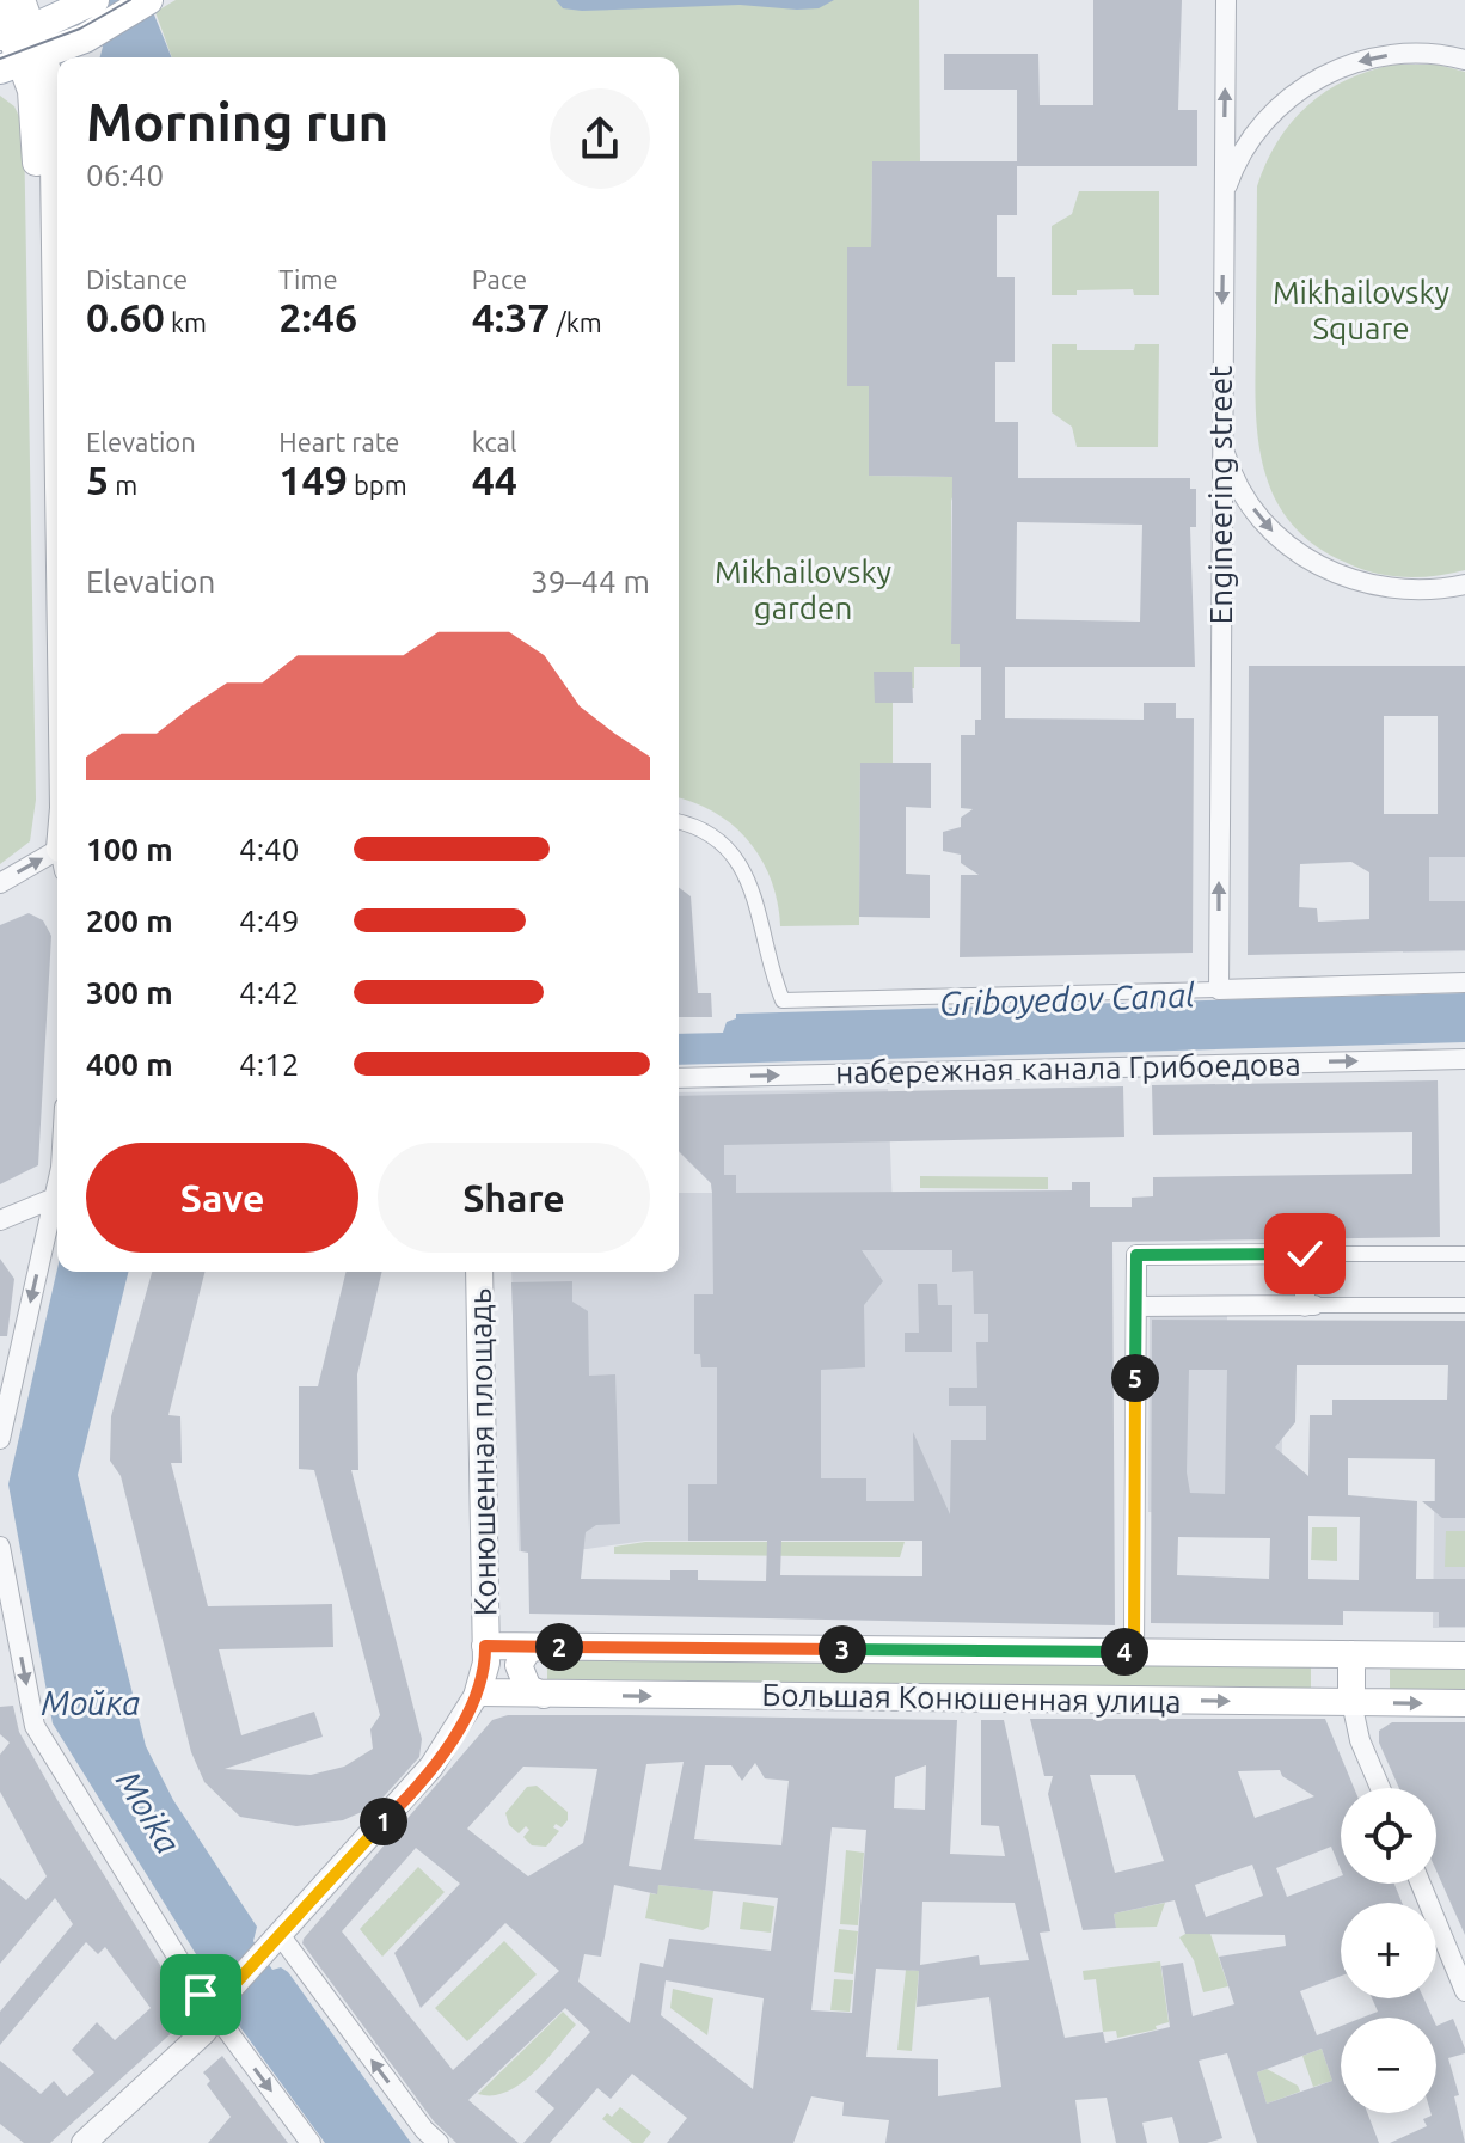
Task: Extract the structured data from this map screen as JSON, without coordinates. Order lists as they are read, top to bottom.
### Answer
{
  "streets": {
    "main road": ["Конюшенная площадь", "Большая Конюшенная улица"],
    "street": ["Engineering street", "набережная канала Грибоедова"]
  },
  "crossings": [
    ["Конюшенная площадь", "Большая Конюшенная улица"]
  ],
  "water": ["Griboyedov Canal", "Мойка", "Moika"],
  "parks": ["Mikhailovsky Square", "Mikhailovsky garden"],
  "page": {
    "heading": ["Morning run", "06:40"],
    "stats": [
      ["Distance", "0.60 km"],
      ["Time", "2:46"],
      ["Pace", "4:37 /km"],
      ["Elevation", "5 m"],
      ["Heart rate", "149 bpm"],
      ["kcal", "44"]
    ],
    "chart": ["Elevation", "39–44 m"],
    "list": [
      {
        "name": "100 m",
        "note": "4:40"
      },
      {
        "name": "200 m",
        "note": "4:49"
      },
      {
        "name": "300 m",
        "note": "4:42"
      },
      {
        "name": "400 m",
        "note": "4:12"
      }
    ],
    "buttons": ["Save", "Share"],
    "pins": [
      "5",
      "2",
      "3",
      "4",
      "1"
    ],
    "map_buttons": ["+", "−"]
  }
}
